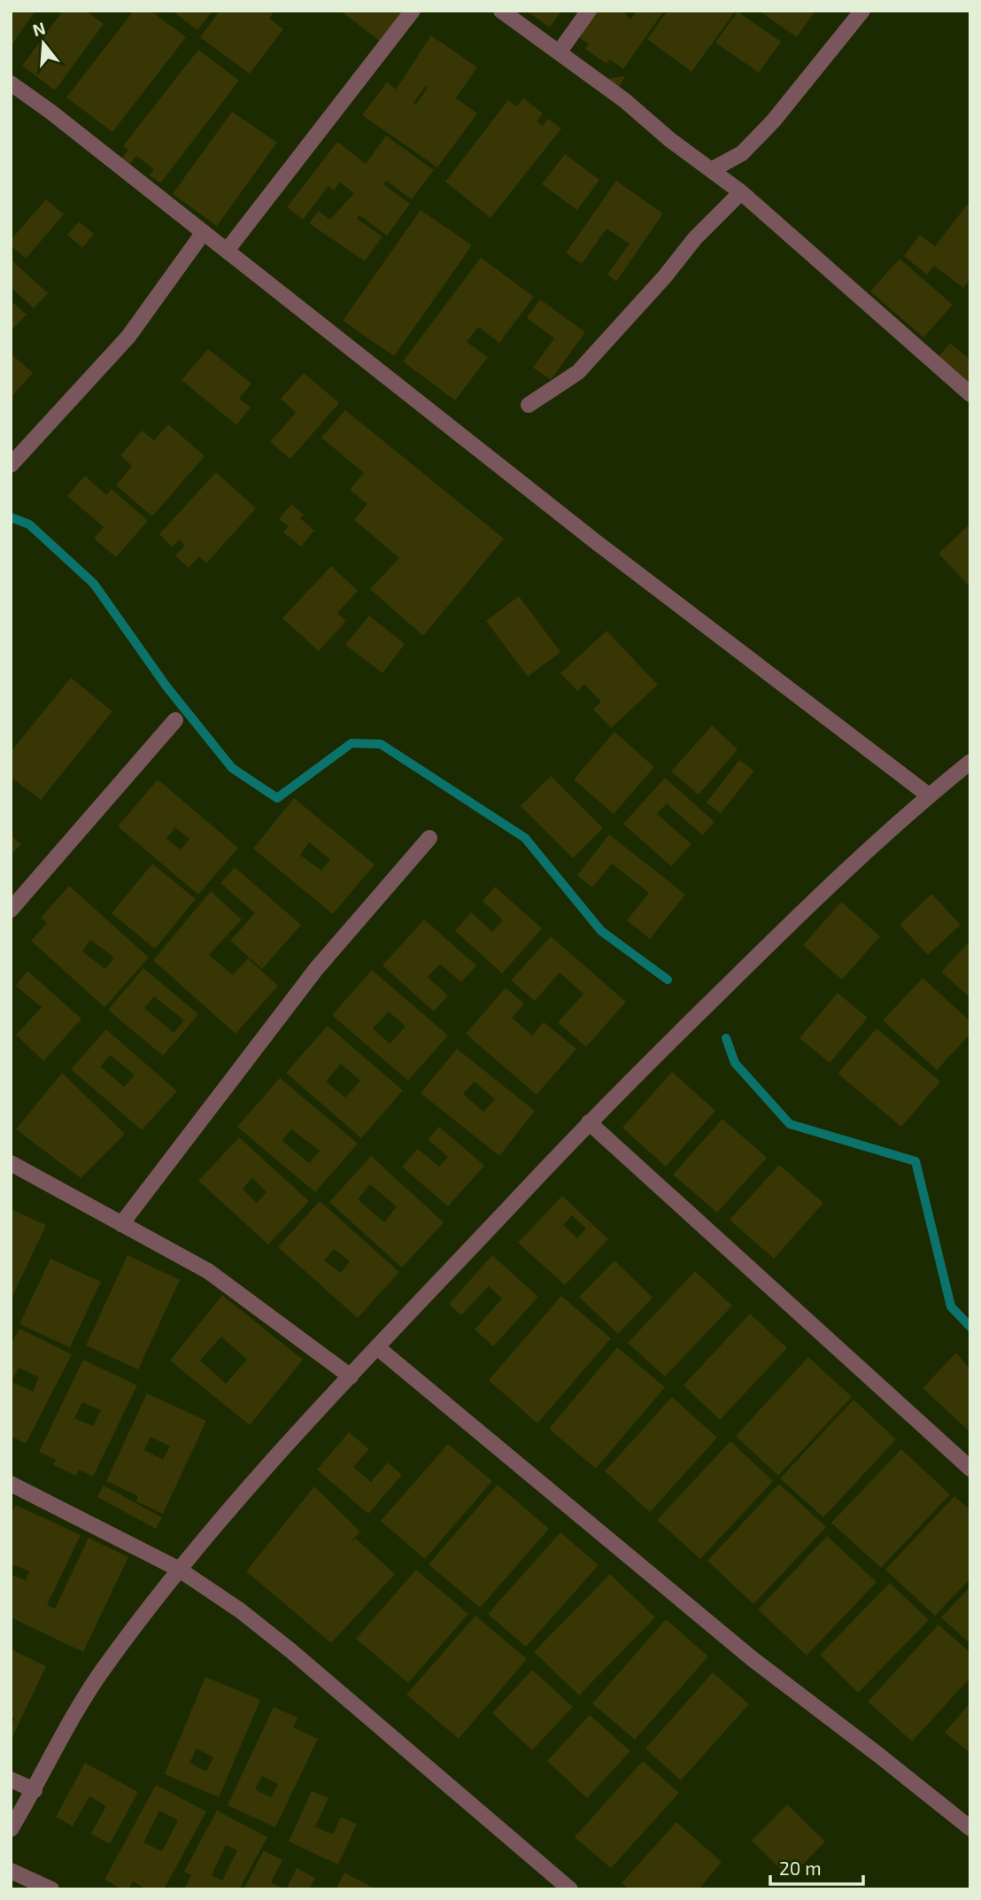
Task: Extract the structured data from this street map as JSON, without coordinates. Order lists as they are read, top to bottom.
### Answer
{
  "scale_bar": "20 m",
  "north": "top"
}
